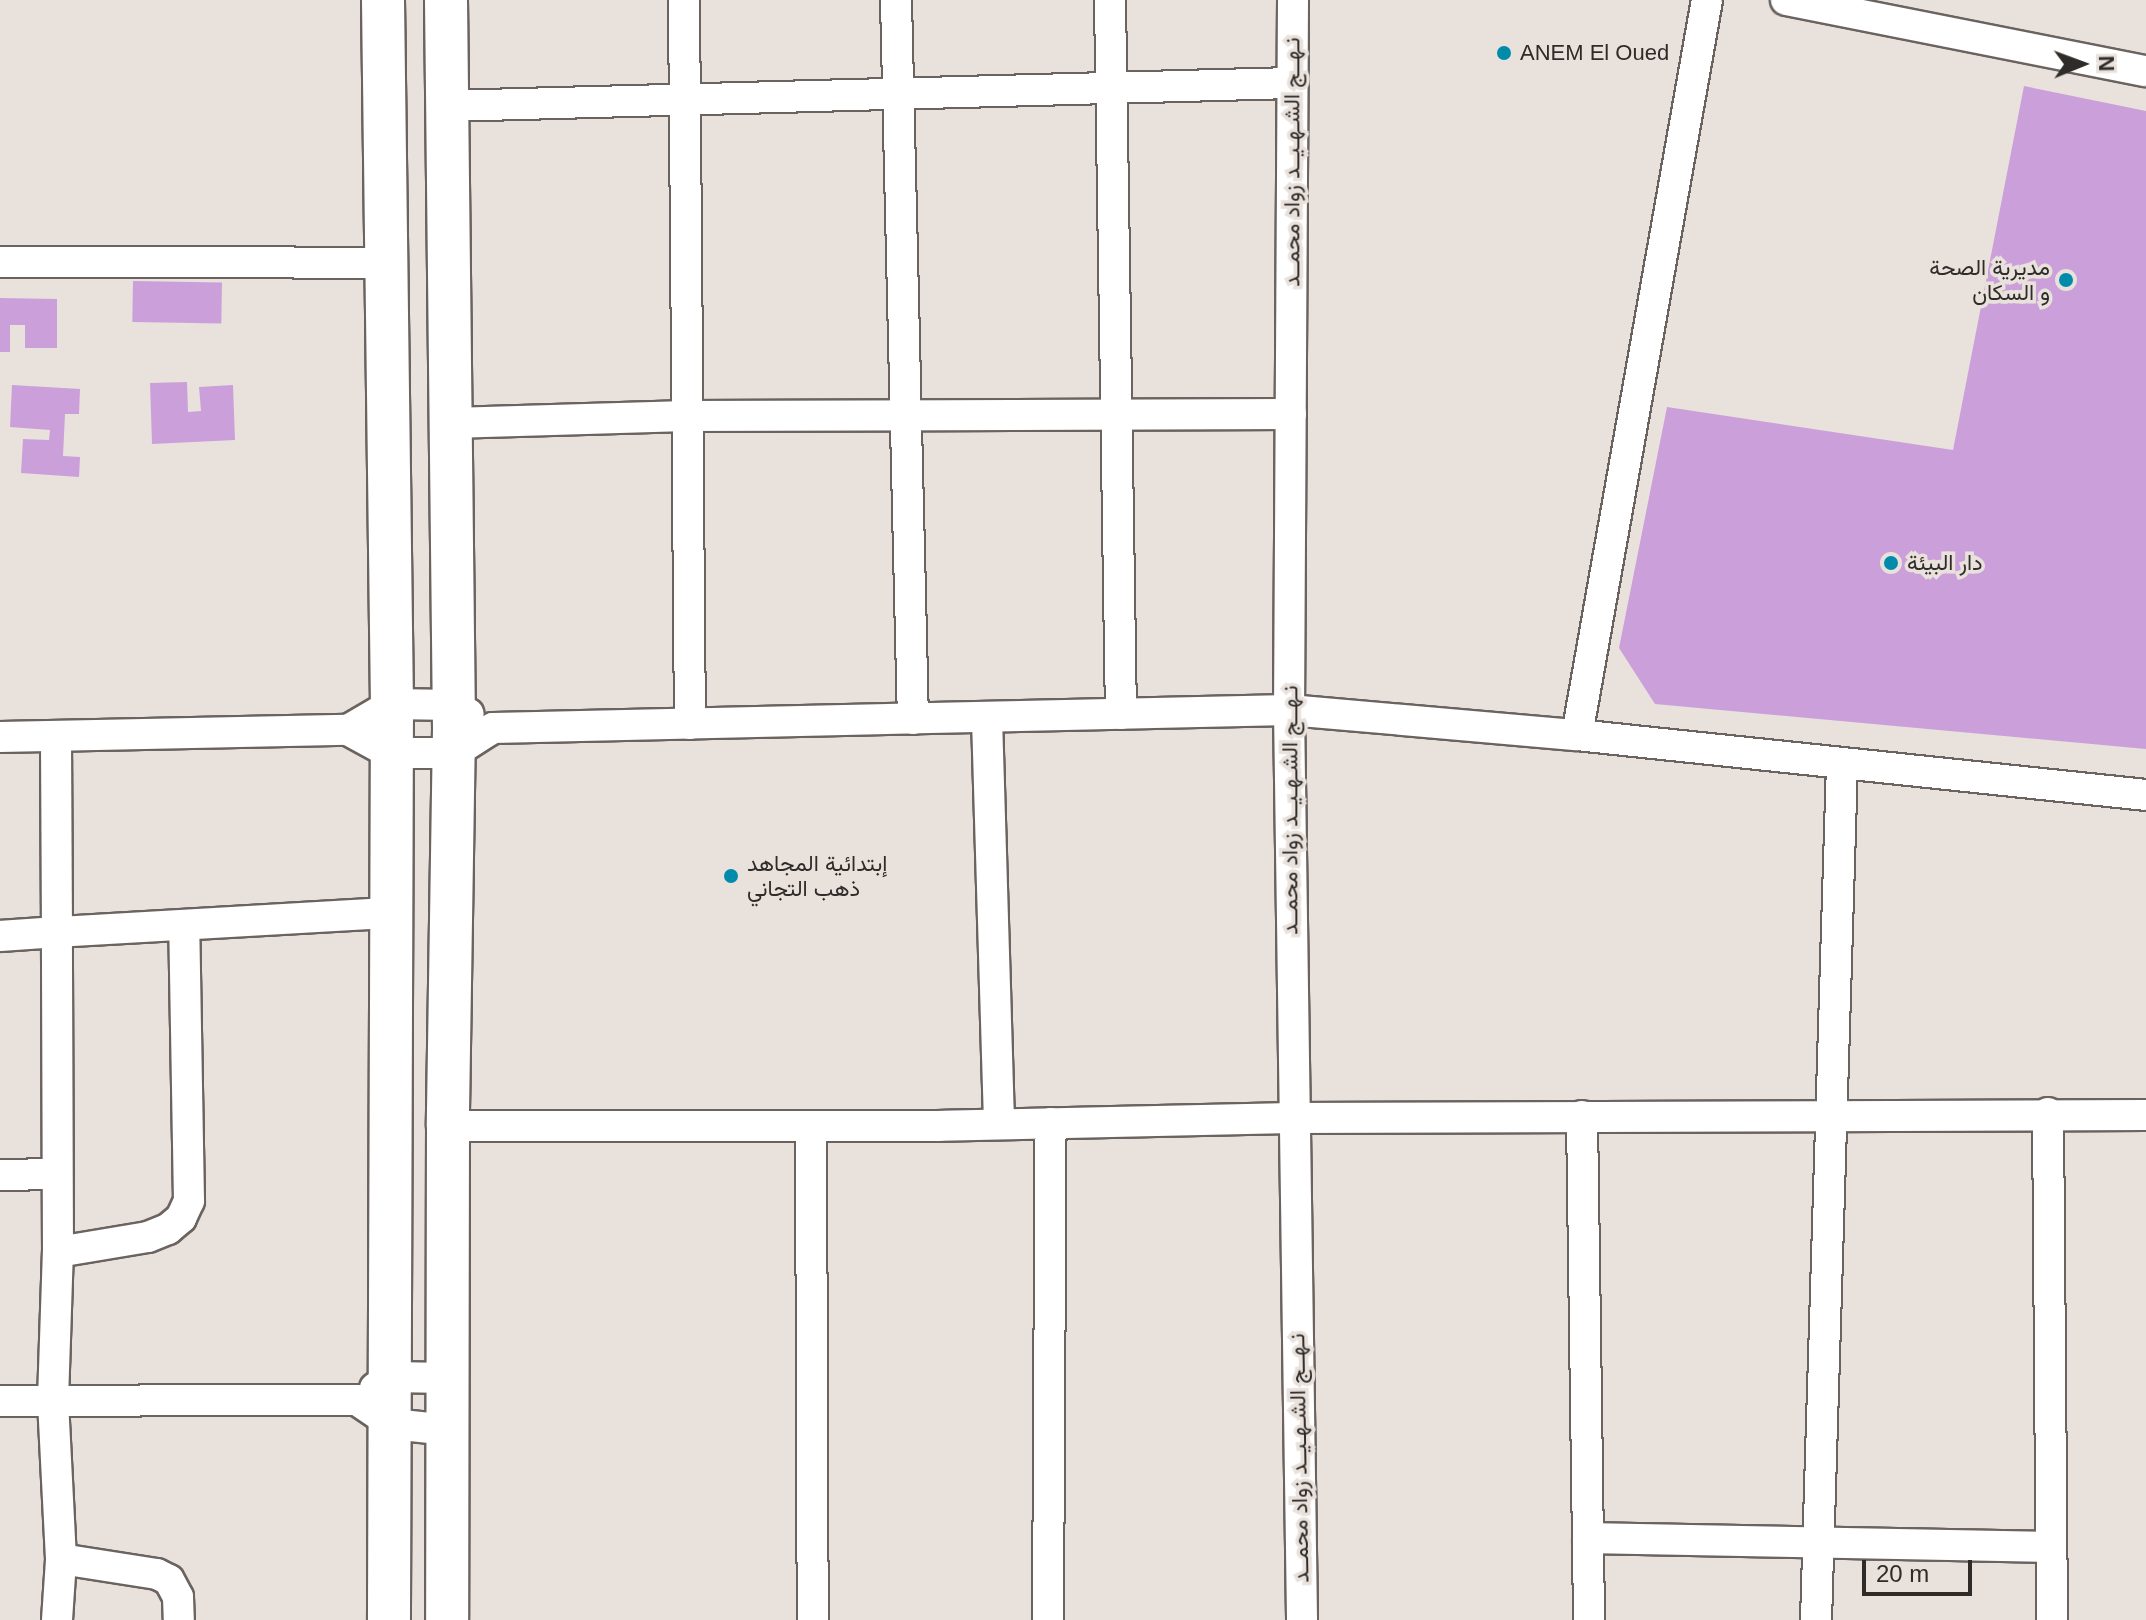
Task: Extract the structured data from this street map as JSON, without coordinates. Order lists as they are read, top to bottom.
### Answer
{
  "streets": {
    "street": ["نـهــج الشـهـيــد زواد محمــد"]
  },
  "places": [
    "ANEM El Oued",
    "مديرية الصحة و السكان",
    "دار البيئة",
    "إبتدائية المجاهد ذهب التجاني"
  ],
  "scale_bar": "20 m",
  "north": "right"
}
